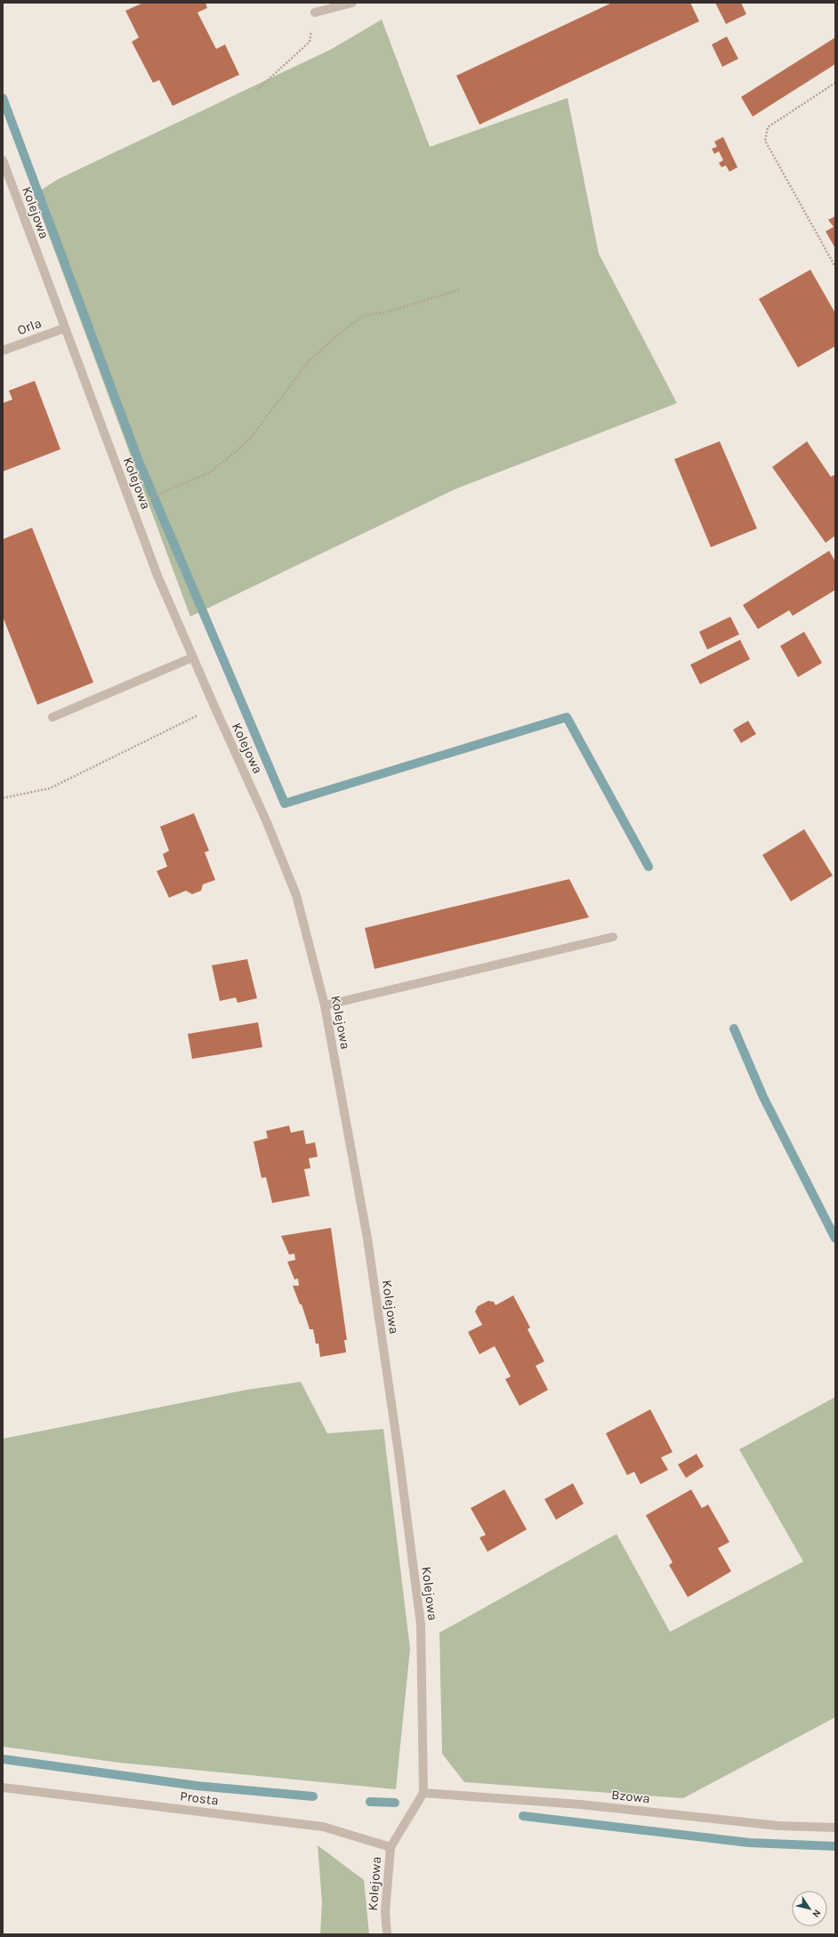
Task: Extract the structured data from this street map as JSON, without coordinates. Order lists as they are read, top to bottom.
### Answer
{
  "streets": {
    "street": [
      "Kolejowa",
      "Orla",
      "Bzowa",
      "Prosta"
    ]
  },
  "crossings": [
    ["Kolejowa", "Orla"],
    ["Kolejowa", "Bzowa"],
    ["Kolejowa", "Prosta"]
  ],
  "north": "bottom right"
}
